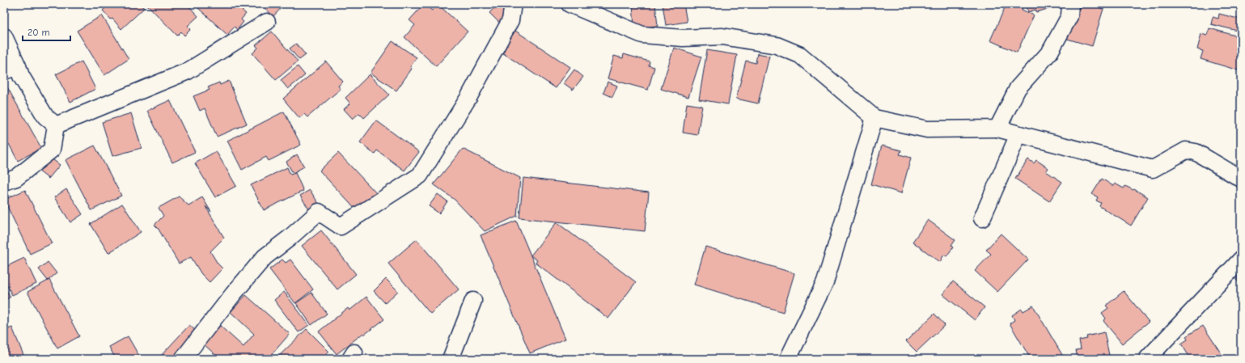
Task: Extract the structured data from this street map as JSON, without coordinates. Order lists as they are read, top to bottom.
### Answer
{
  "scale_bar": "20 m"
}
